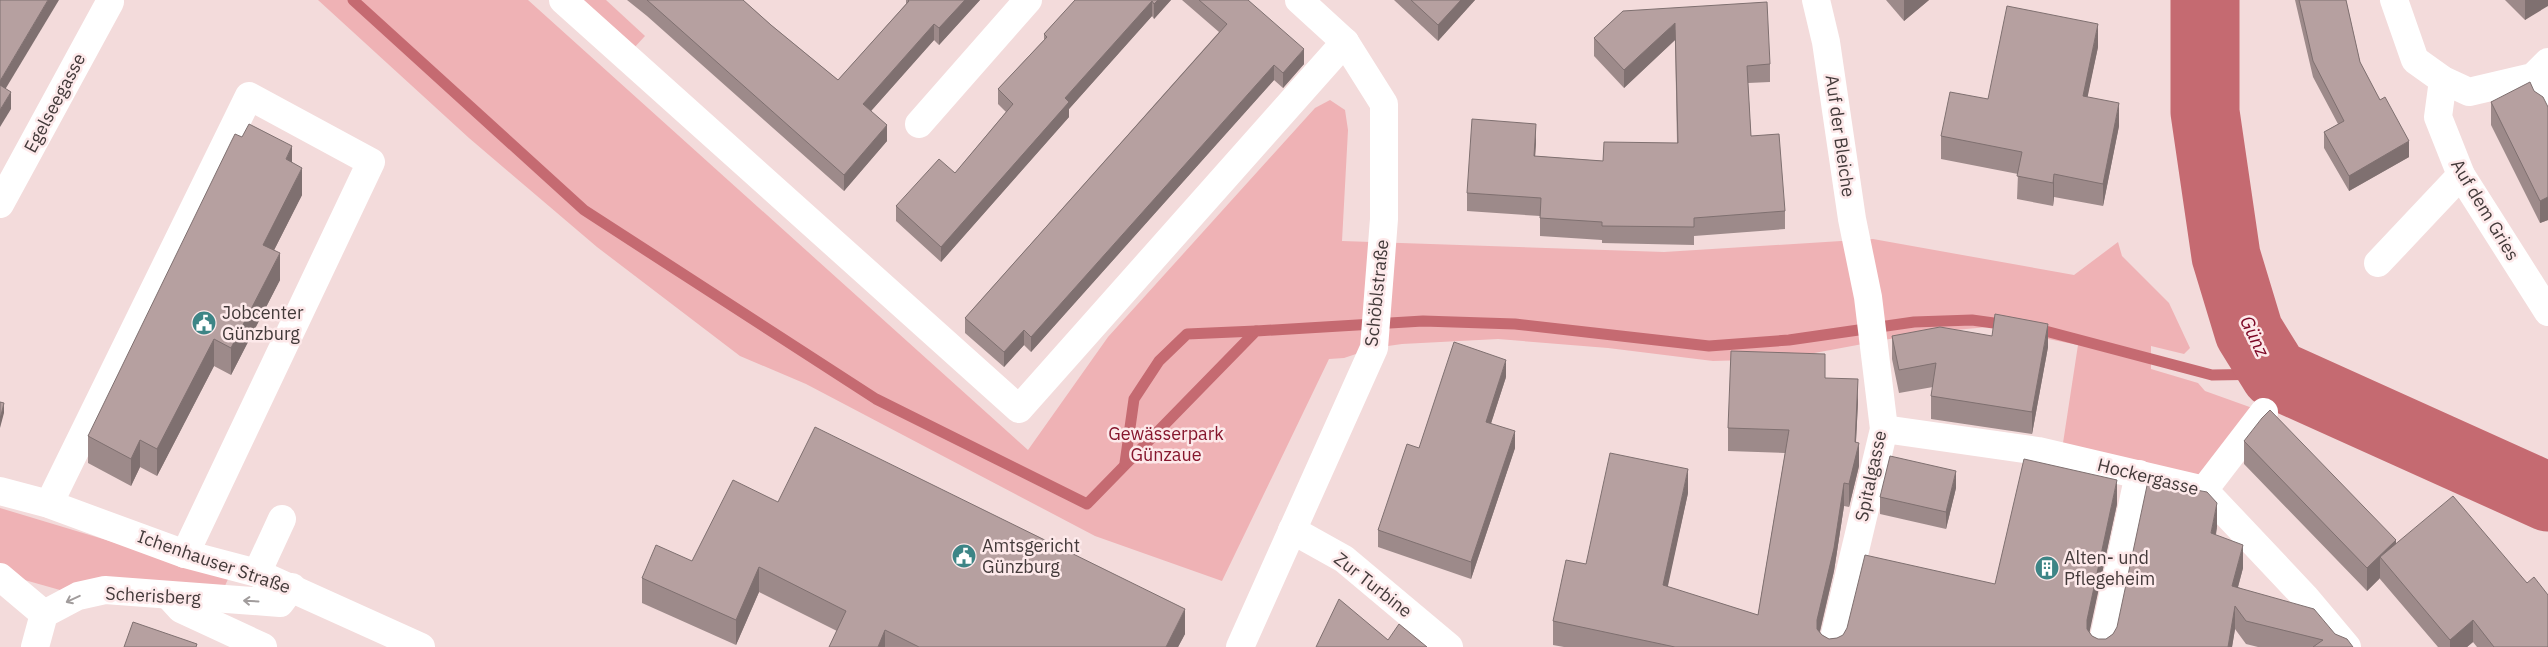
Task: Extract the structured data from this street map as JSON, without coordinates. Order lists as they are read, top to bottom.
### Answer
{
  "streets": {
    "street": [
      "Egelseegasse",
      "Auf der Bleiche",
      "Auf dem Gries",
      "Schöblstraße",
      "Spitalgasse",
      "Hockergasse",
      "Ichenhauser Straße",
      "Zur Turbine",
      "Scherisberg"
    ]
  },
  "crossings": [
    ["Auf der Bleiche", "Spitalgasse"],
    ["Schöblstraße", "Zur Turbine"],
    ["Spitalgasse", "Hockergasse"],
    ["Ichenhauser Straße", "Scherisberg"]
  ],
  "one_way": ["Scherisberg"],
  "water": ["Günz"],
  "parks": ["Gewässerpark Günzaue"],
  "places": {
    "public building": ["Jobcenter Günzburg", "Amtsgericht Günzburg"],
    "building": ["Alten- und Pflegeheim"]
  }
}
